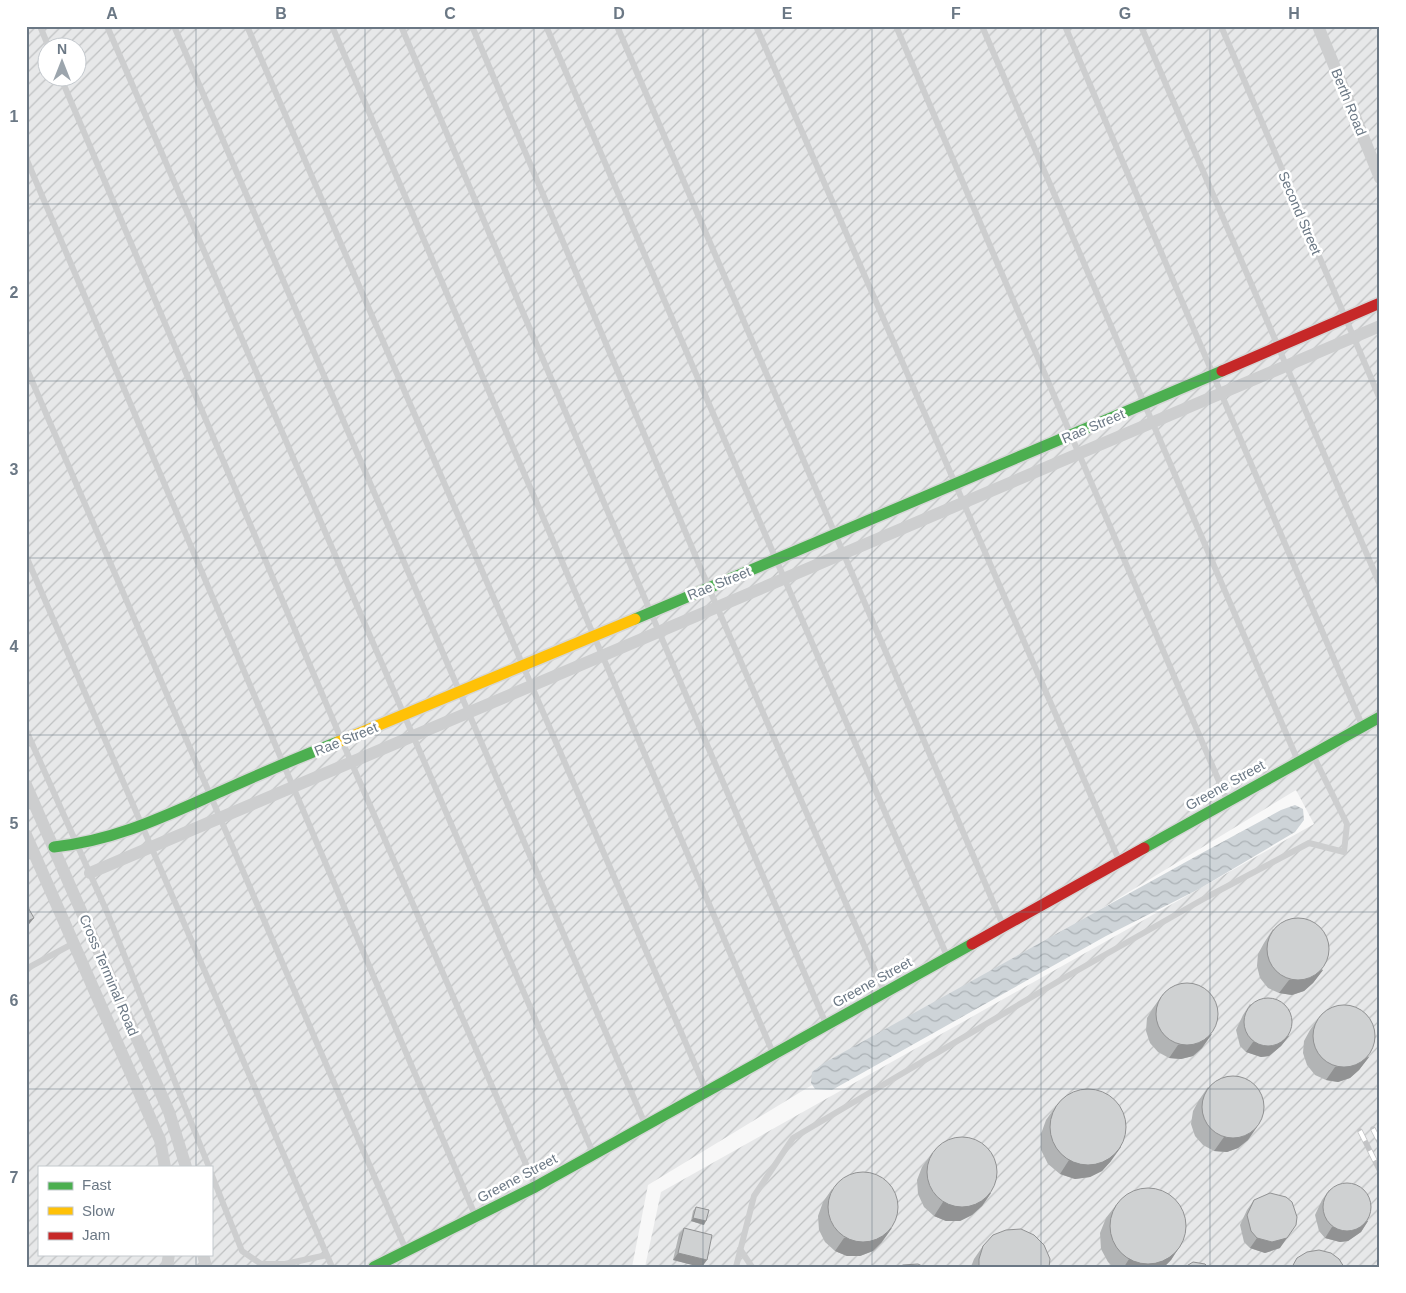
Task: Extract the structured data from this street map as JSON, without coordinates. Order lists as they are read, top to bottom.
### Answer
{
  "streets": {
    "street": [
      "Berth Road",
      "Rae Street",
      "Greene Street",
      "Cross Terminal Road"
    ],
    "lane": ["Second Street"]
  },
  "crossings": [
    ["Second Street", "Rae Street"],
    ["Rae Street", "Cross Terminal Road"]
  ],
  "legend": ["Fast", "Slow", "Jam"],
  "north": "top",
  "grid": {
    "columns": [
      "A",
      "B",
      "C",
      "D",
      "E",
      "F",
      "G",
      "H"
    ],
    "rows": [
      "1",
      "2",
      "3",
      "4",
      "5",
      "6",
      "7"
    ]
  }
}
